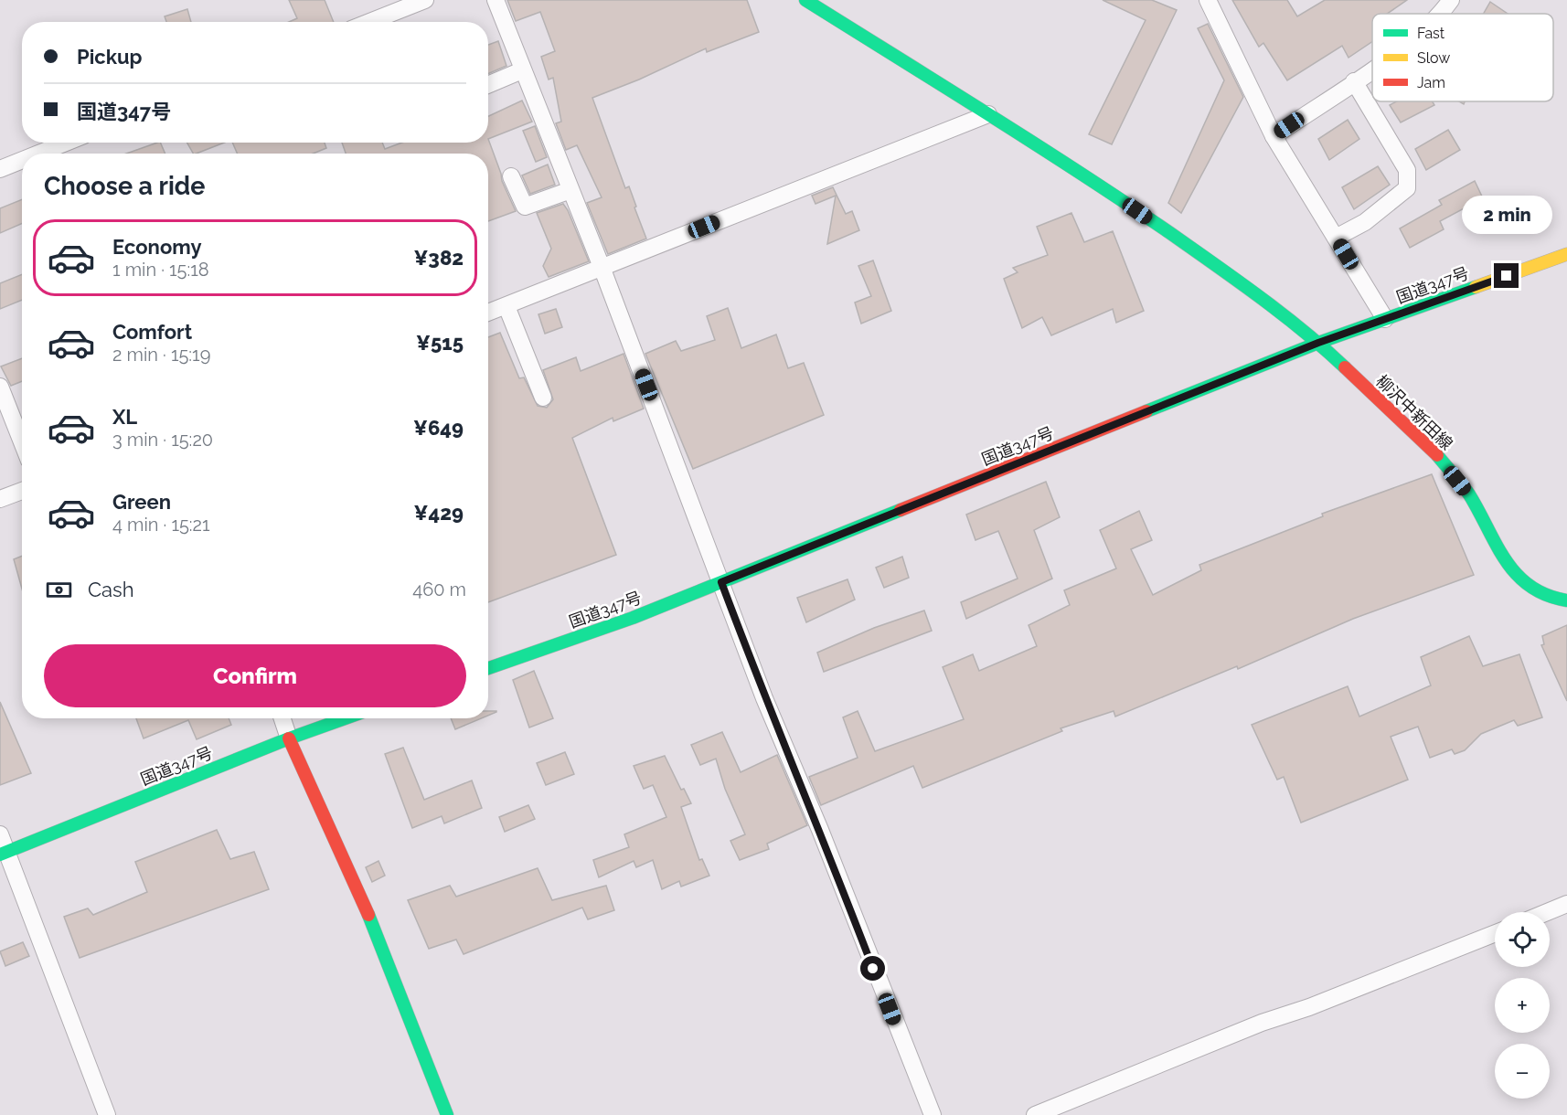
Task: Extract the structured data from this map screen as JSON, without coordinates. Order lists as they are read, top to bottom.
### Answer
{
  "streets": {
    "main road": ["国道347号", "柳沢中新田線"]
  },
  "crossings": [
    ["国道347号", "柳沢中新田線"]
  ],
  "legend": ["Fast", "Slow", "Jam"],
  "page": {
    "banner": ["Pickup", "国道347号"],
    "heading": "Choose a ride",
    "bubble": "2 min",
    "list": [
      {
        "name": "Economy",
        "note": "1 min · 15:18",
        "value": "¥382"
      },
      {
        "name": "Comfort",
        "note": "2 min · 15:19",
        "value": "¥515"
      },
      {
        "name": "XL",
        "note": "3 min · 15:20",
        "value": "¥649"
      },
      {
        "name": "Green",
        "note": "4 min · 15:21",
        "value": "¥429"
      }
    ],
    "pay": ["Cash", "460 m"],
    "buttons": "Confirm",
    "map_buttons": ["+", "−"]
  }
}
